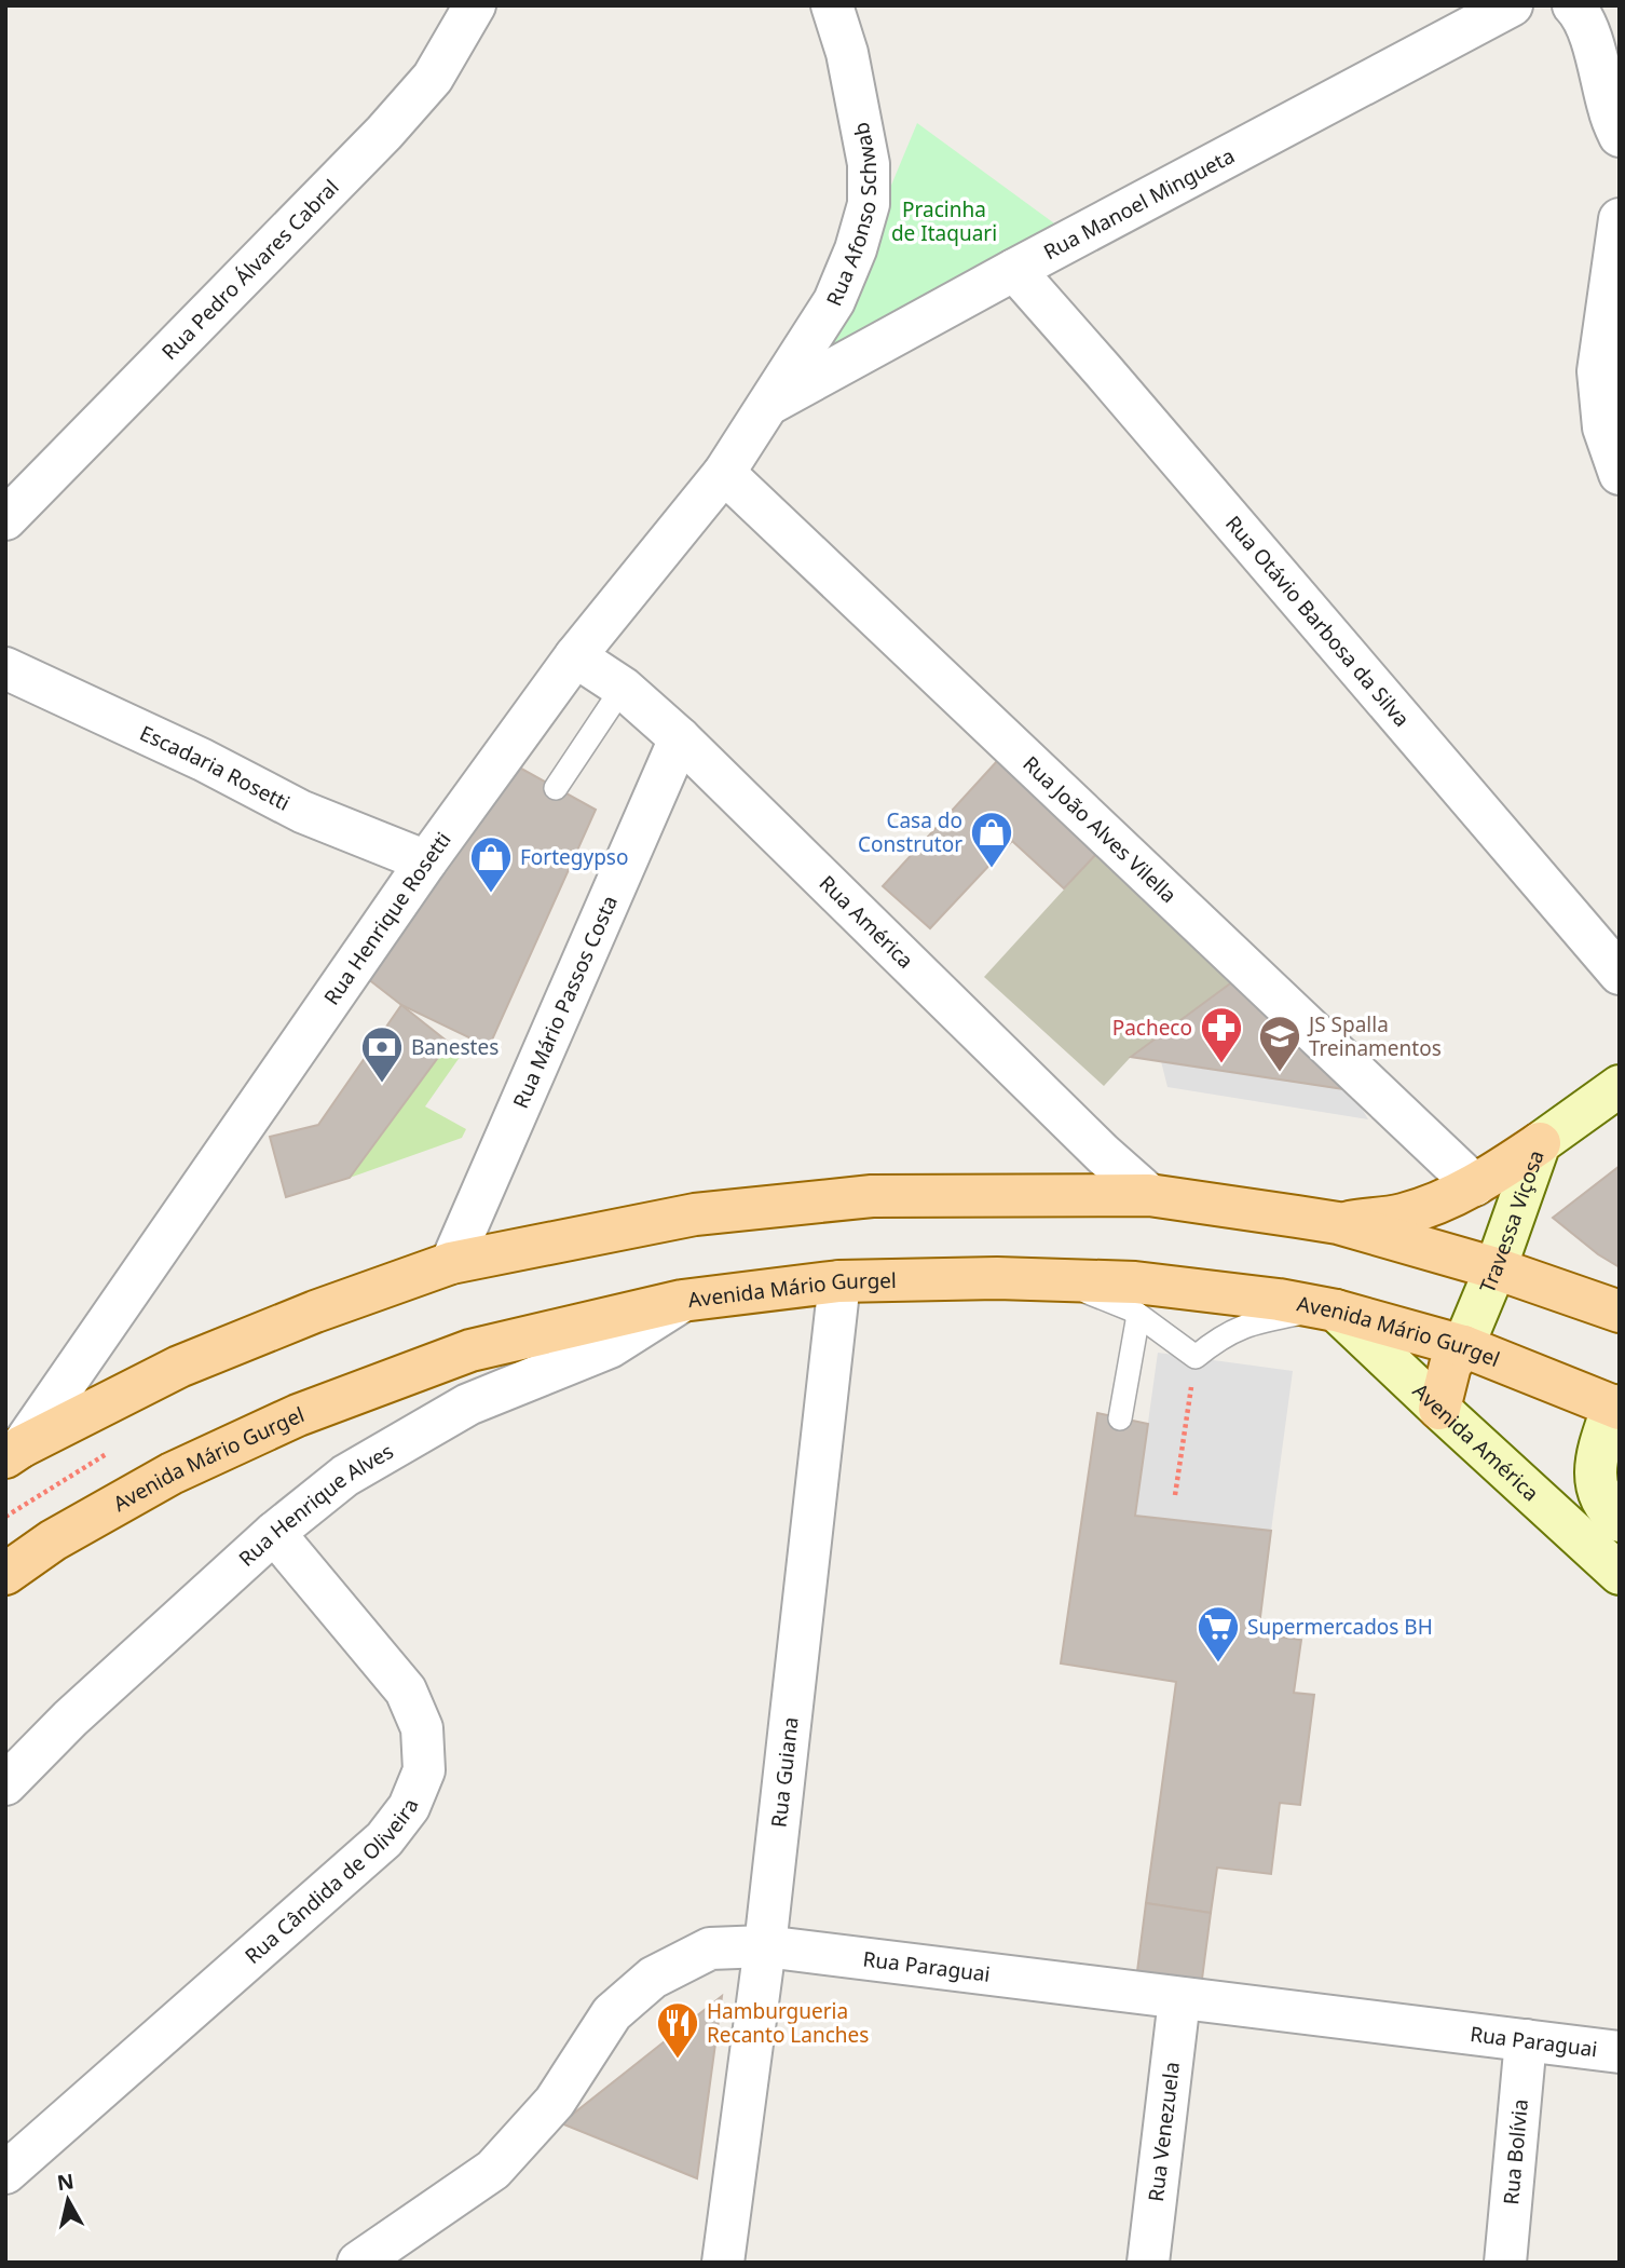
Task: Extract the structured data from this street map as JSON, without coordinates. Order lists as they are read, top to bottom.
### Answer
{
  "streets": {
    "main road": ["Avenida Mário Gurgel"],
    "street": [
      "Rua Manoel Mingueta",
      "Rua Afonso Schwab",
      "Rua Pedro Álvares Cabral",
      "Rua Otávio Barbosa da Silva",
      "Escadaria Rosetti",
      "Rua João Alves Vilella",
      "Rua Henrique Rosetti",
      "Rua América",
      "Rua Mário Passos Costa",
      "Travessa Viçosa",
      "Avenida América",
      "Rua Henrique Alves",
      "Rua Guiana",
      "Rua Cândida de Oliveira",
      "Rua Paraguai",
      "Rua Venezuela",
      "Rua Bolívia"
    ]
  },
  "crossings": [
    ["Rua Manoel Mingueta", "Rua Afonso Schwab"],
    ["Rua Manoel Mingueta", "Rua Otávio Barbosa da Silva"],
    ["Rua Manoel Mingueta", "Rua Henrique Rosetti"],
    ["Rua Afonso Schwab", "Rua Henrique Rosetti"],
    ["Escadaria Rosetti", "Rua Henrique Rosetti"],
    ["Rua João Alves Vilella", "Rua Henrique Rosetti"],
    ["Rua Henrique Rosetti", "Rua América"],
    ["Rua América", "Rua Mário Passos Costa"],
    ["Travessa Viçosa", "Avenida Mário Gurgel"],
    ["Avenida Mário Gurgel", "Avenida América"],
    ["Avenida Mário Gurgel", "Rua Henrique Alves"],
    ["Avenida Mário Gurgel", "Rua Guiana"],
    ["Rua Henrique Alves", "Rua Cândida de Oliveira"],
    ["Rua Guiana", "Rua Paraguai"],
    ["Rua Paraguai", "Rua Venezuela"],
    ["Rua Paraguai", "Rua Bolívia"]
  ],
  "parks": ["Pracinha de Itaquari"],
  "places": {
    "shop": ["Casa do Construtor", "Fortegypso"],
    "pharmacy": ["Pacheco"],
    "school or university": ["JS Spalla Treinamentos"],
    "bank": ["Banestes"],
    "supermarket": ["Supermercados BH"],
    "restaurant": ["Hamburgueria Recanto Lanches"]
  },
  "north": "top"
}
